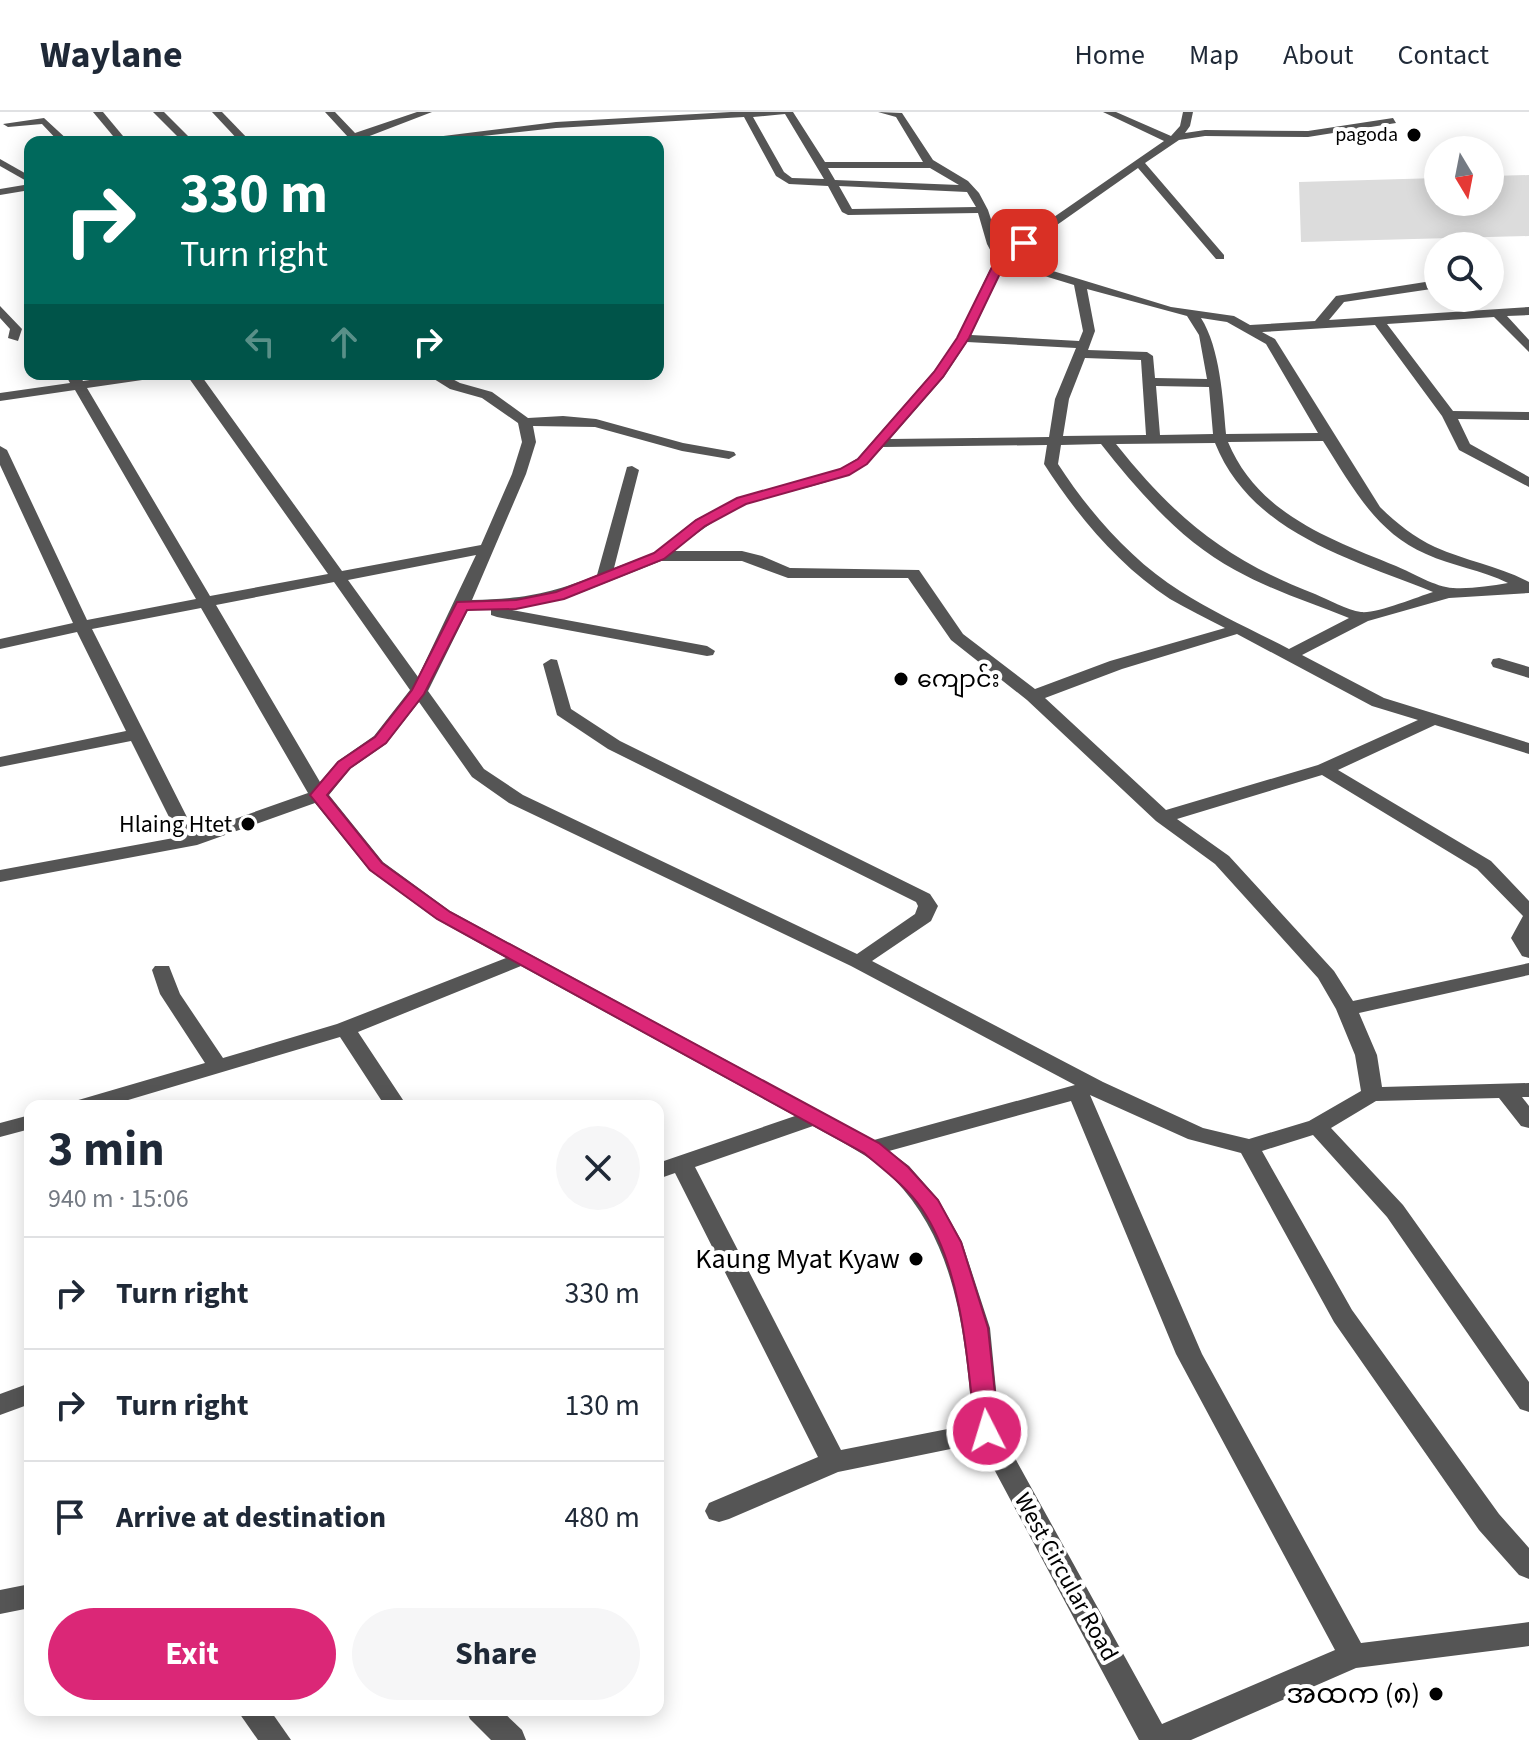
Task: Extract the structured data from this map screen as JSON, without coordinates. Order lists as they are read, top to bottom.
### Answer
{
  "streets": {
    "street": ["West Circular Road"]
  },
  "places": [
    "pagoda",
    "ကျောင်း",
    "Hlaing Htet",
    "Kaung Myat Kyaw",
    "အထက (၈)"
  ],
  "north": "bottom",
  "page": {
    "header": "Waylane",
    "nav": [
      "Home",
      "Map",
      "About",
      "Contact"
    ],
    "turn": ["330 m", "Turn right"],
    "heading": ["3 min", "940 m · 15:06"],
    "list": [
      {
        "name": "Turn right",
        "value": "330 m"
      },
      {
        "name": "Turn right",
        "value": "130 m"
      },
      {
        "name": "Arrive at destination",
        "value": "480 m"
      }
    ],
    "buttons": ["Exit", "Share"]
  }
}
